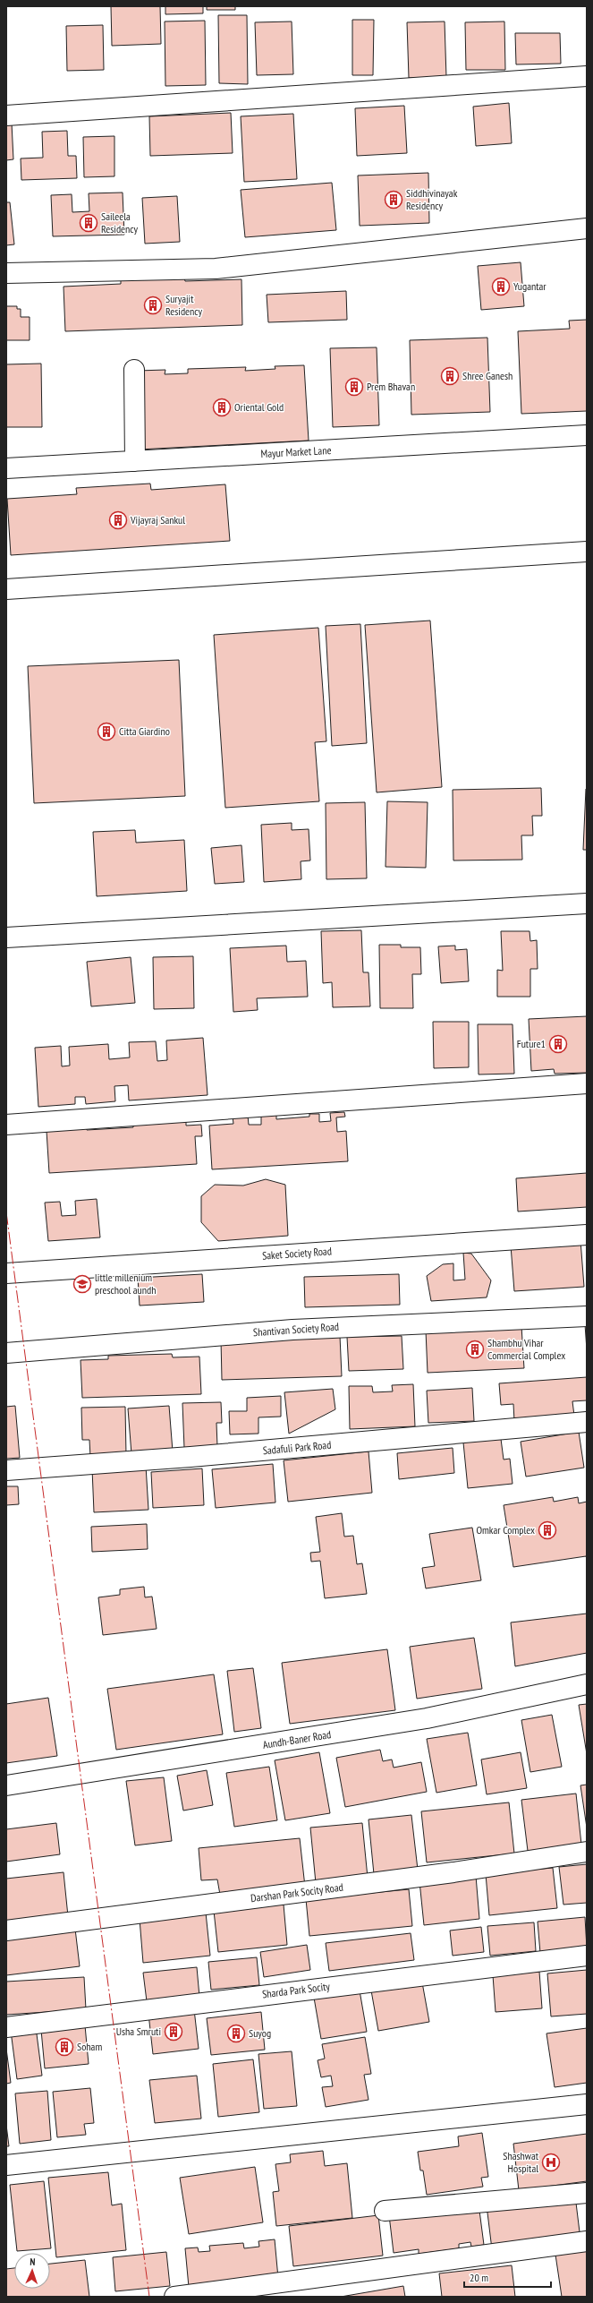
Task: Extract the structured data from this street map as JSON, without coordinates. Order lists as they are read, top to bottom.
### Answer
{
  "streets": {
    "street": [
      "Mayur Market Lane",
      "Saket Society Road",
      "Shantivan Society Road",
      "Sadafuli Park Road",
      "Aundh-Baner Road",
      "Darshan Park Socity Road",
      "Sharda Park Socity"
    ]
  },
  "places": {
    "building": [
      "Siddhivinayak Residency",
      "Saileela Residency",
      "Yugantar",
      "Suryajit Residency",
      "Shree Ganesh",
      "Prem Bhavan",
      "Oriental Gold",
      "Vijayraj Sankul",
      "Citta Giardino",
      "Future1",
      "Shambhu Vihar Commercial Complex",
      "Omkar Complex",
      "Usha Smruti",
      "Suyog",
      "Soham"
    ],
    "school or university": ["little millenium preschool aundh"],
    "hospital": ["Shashwat Hospital"]
  },
  "scale_bar": "20 m",
  "north": "top"
}
